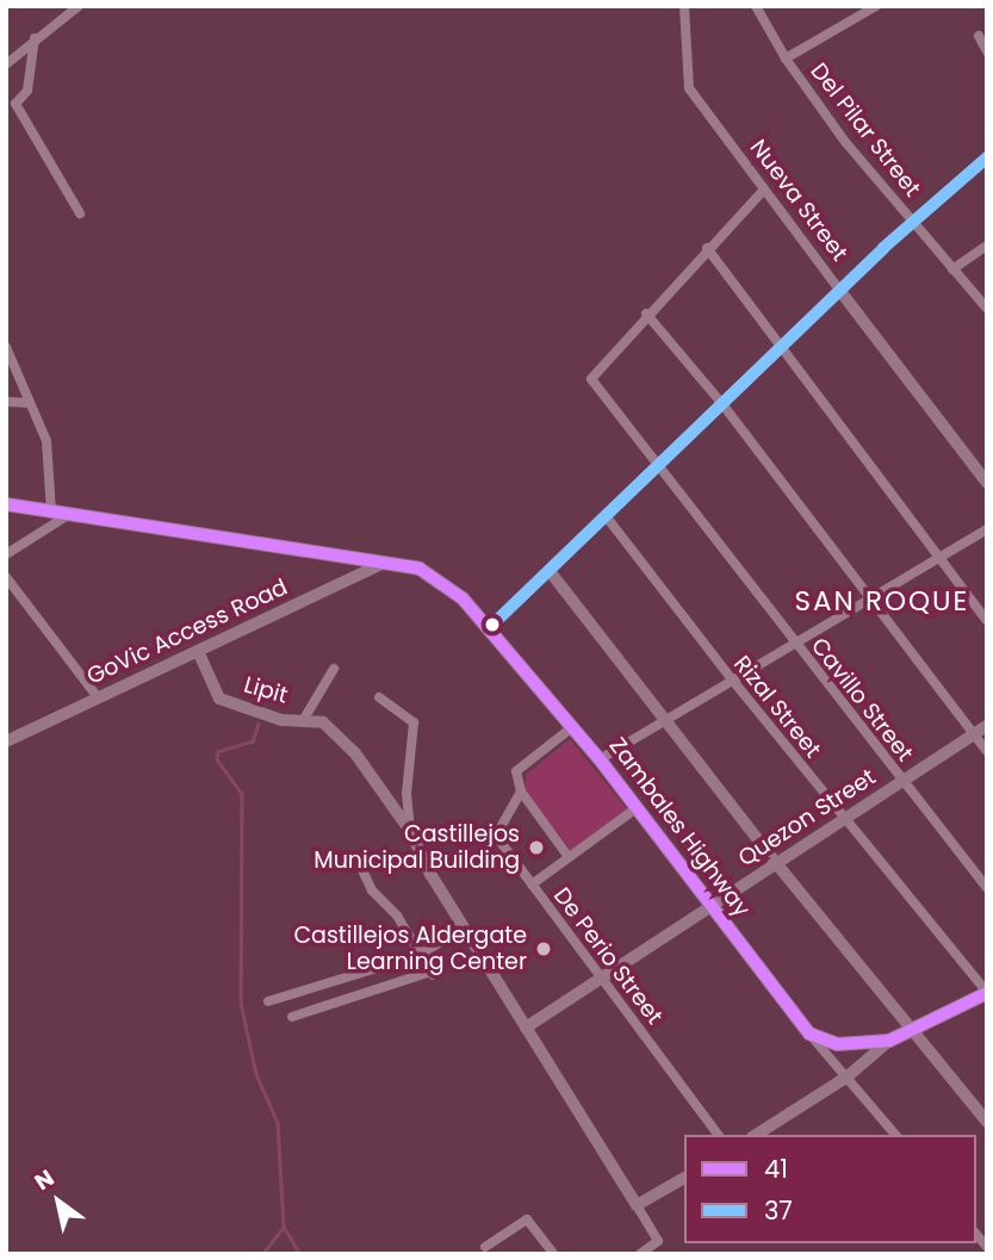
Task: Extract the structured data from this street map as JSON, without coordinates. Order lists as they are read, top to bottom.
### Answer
{
  "streets": {
    "main road": ["Zambales Highway"],
    "street": [
      "Del Pilar Street",
      "Nueva Street",
      "GoVic Access Road",
      "Lipit",
      "Cavillo Street",
      "Rizal Street",
      "Quezon Street",
      "De Perio Street"
    ]
  },
  "crossings": [
    ["Nueva Street", "Cavillo Street"],
    ["GoVic Access Road", "Lipit"],
    ["GoVic Access Road", "Zambales Highway"],
    ["Cavillo Street", "Quezon Street"],
    ["Rizal Street", "Quezon Street"],
    ["Quezon Street", "Zambales Highway"],
    ["Quezon Street", "De Perio Street"]
  ],
  "districts": ["SAN ROQUE"],
  "places": ["Castillejos Municipal Building", "Castillejos Aldergate Learning Center"],
  "lines": ["transit line 37", "transit line 41"],
  "legend": ["41", "37"],
  "north": "top left"
}
